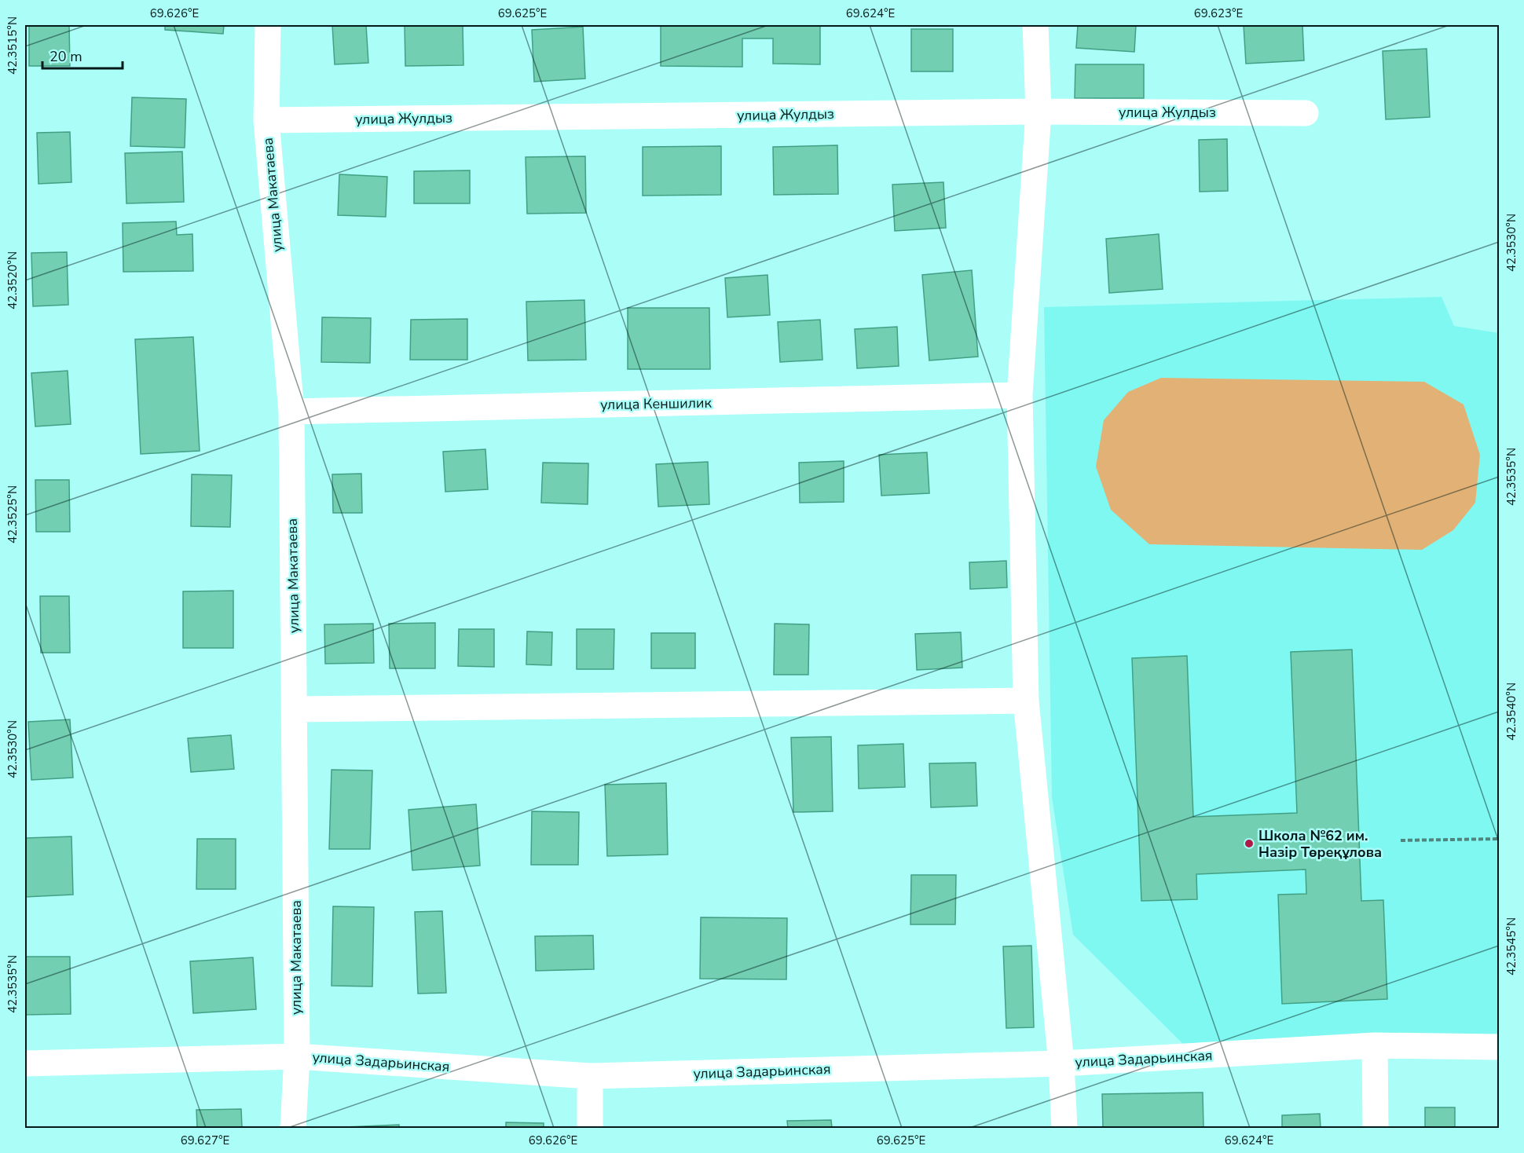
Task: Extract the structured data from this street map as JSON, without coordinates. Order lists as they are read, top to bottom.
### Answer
{
  "streets": {
    "street": [
      "улица Жулдыз",
      "улица Макатаева",
      "улица Кеншилик",
      "улица Задарьинская"
    ]
  },
  "crossings": [
    ["улица Жулдыз", "улица Макатаева"],
    ["улица Макатаева", "улица Кеншилик"],
    ["улица Макатаева", "улица Задарьинская"]
  ],
  "places": ["Школа №62 им. Назір Төреқұлова"],
  "scale_bar": "20 m",
  "coordinates": [
    "69.626°E",
    "69.625°E",
    "69.624°E",
    "69.623°E",
    "42.3515°N",
    "42.3530°N",
    "42.3520°N",
    "42.3535°N",
    "42.3525°N",
    "42.3540°N",
    "42.3545°N",
    "69.627°E"
  ]
}
